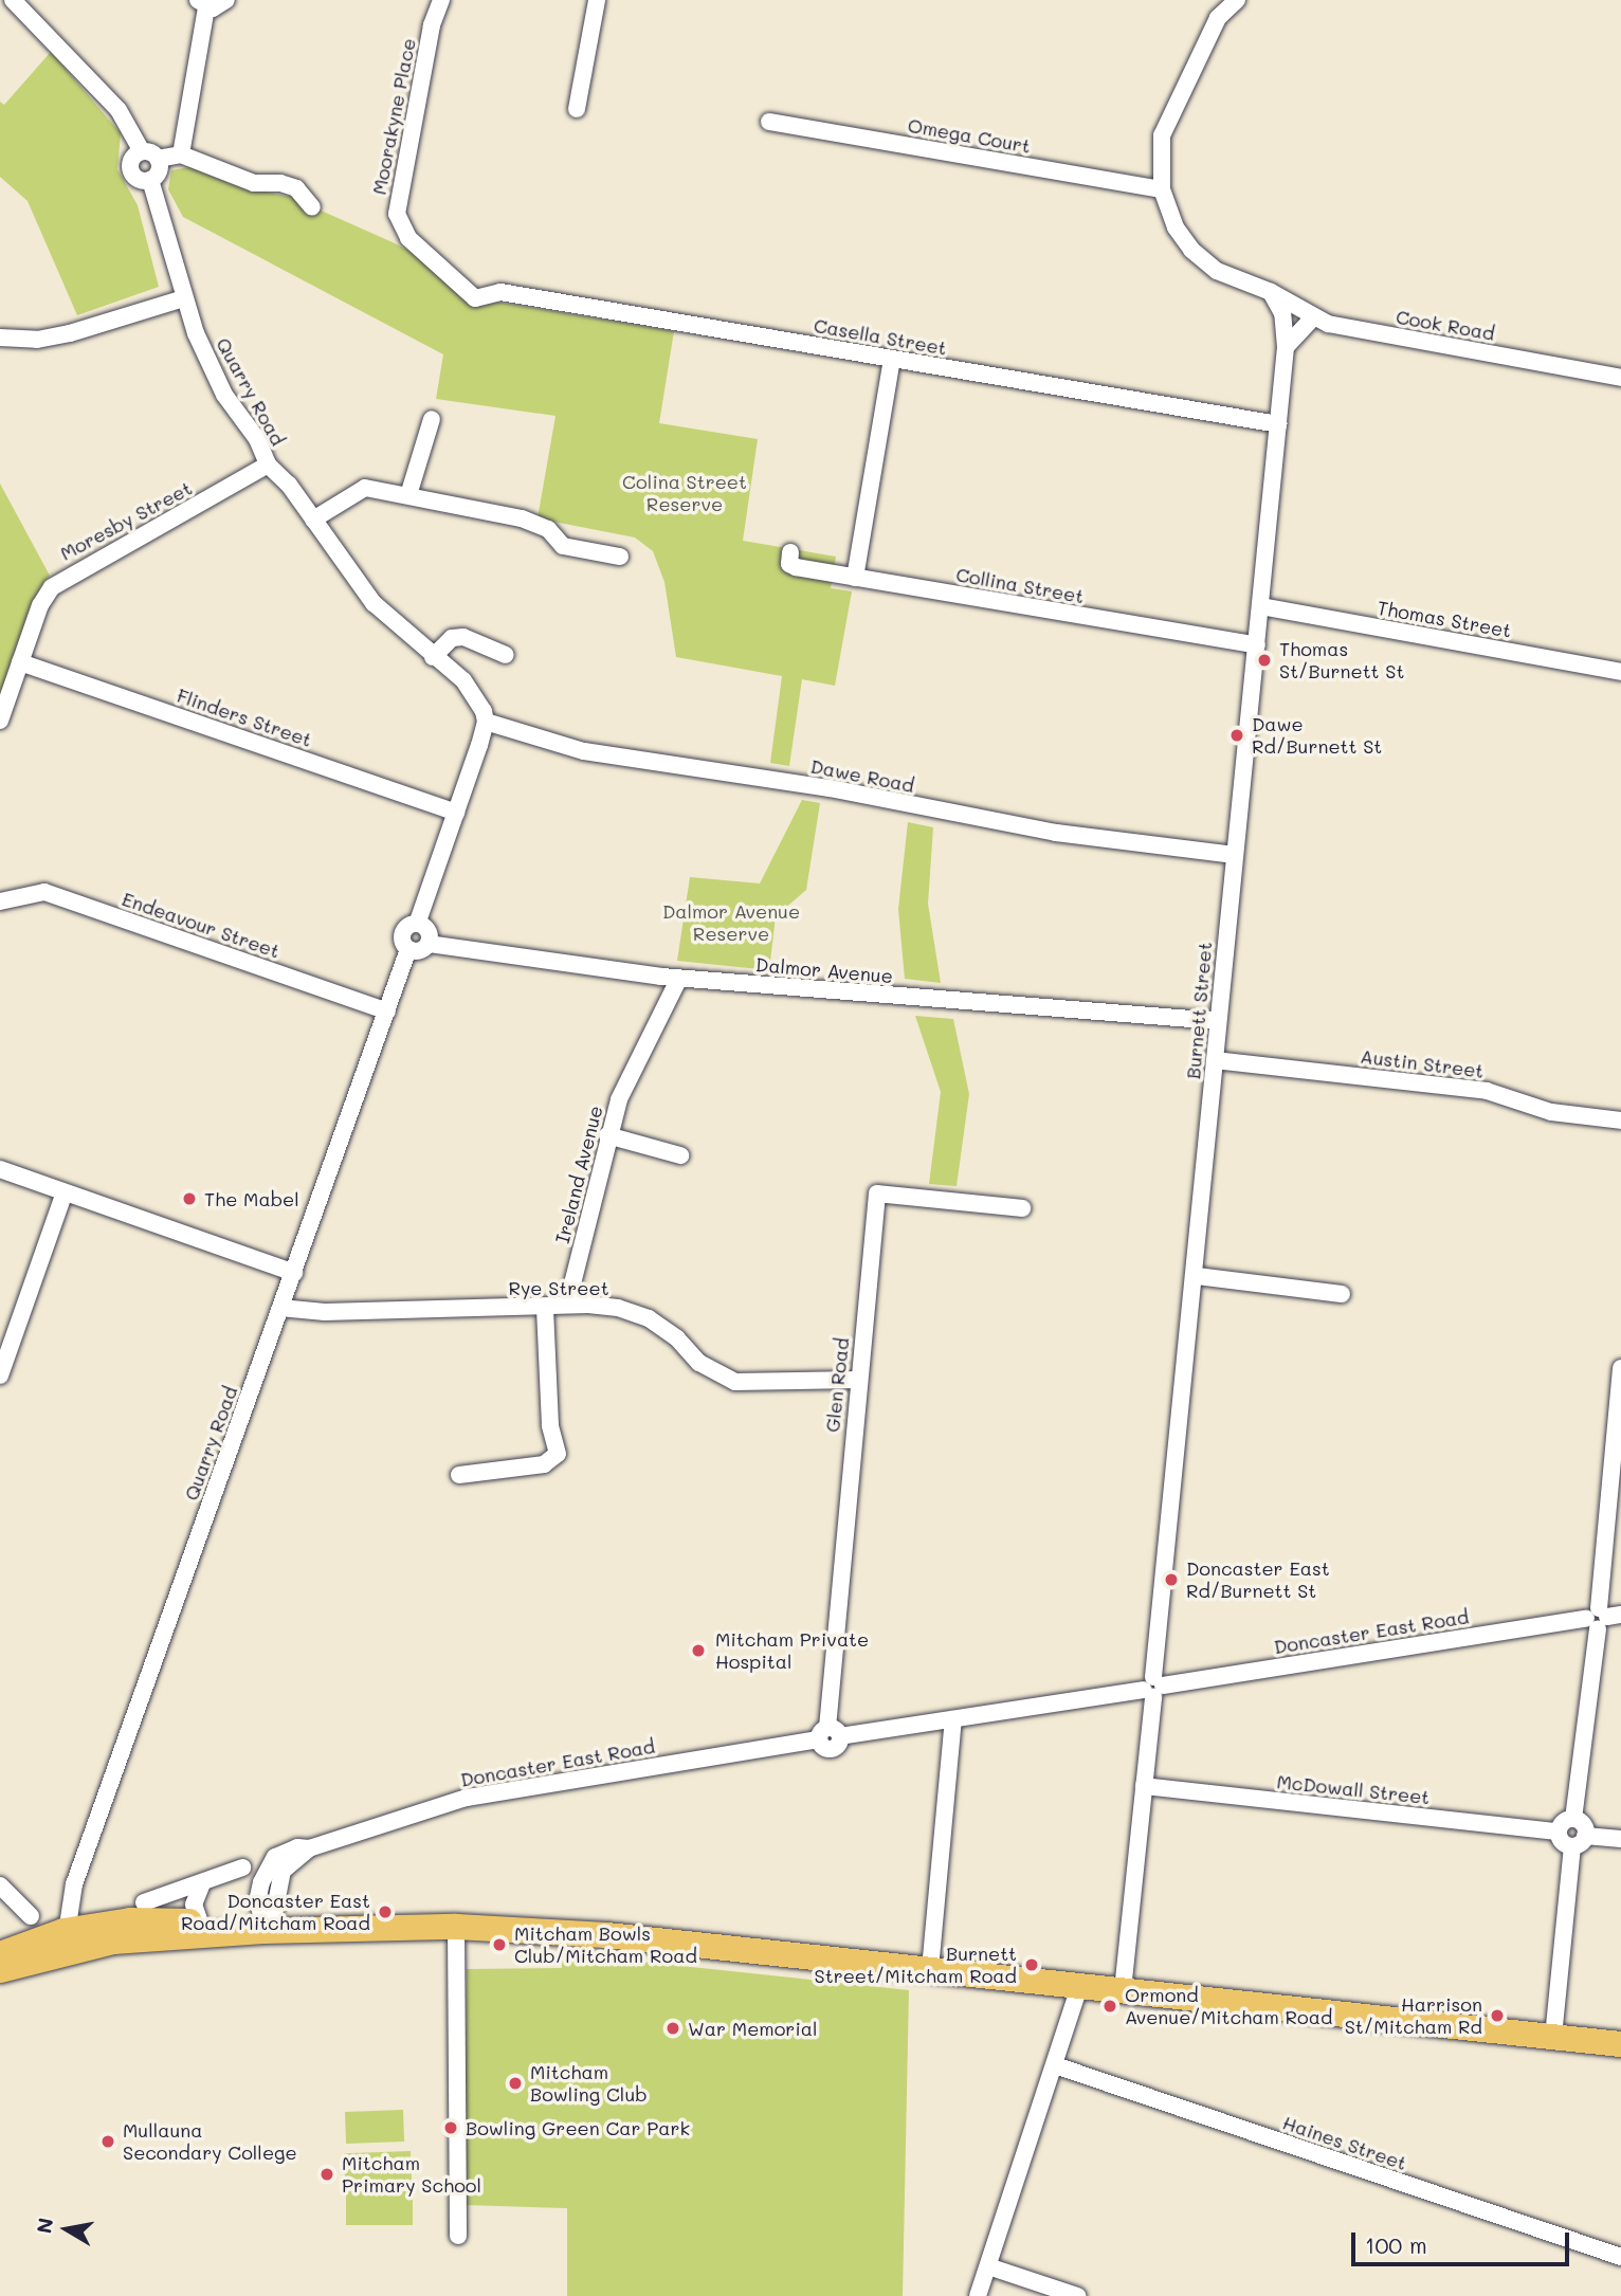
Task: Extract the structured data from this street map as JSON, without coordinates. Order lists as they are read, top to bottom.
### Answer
{
  "streets": {
    "street": [
      "Moorakyne Place",
      "Omega Court",
      "Cook Road",
      "Casella Street",
      "Quarry Road",
      "Moresby Street",
      "Collina Street",
      "Thomas Street",
      "Flinders Street",
      "Dawe Road",
      "Endeavour Street",
      "Dalmor Avenue",
      "Burnett Street",
      "Austin Street",
      "Ireland Avenue",
      "Rye Street",
      "Glen Road",
      "Doncaster East Road",
      "McDowall Street",
      "Haines Street"
    ]
  },
  "crossings": [
    ["Moorakyne Place", "Casella Street"],
    ["Omega Court", "Cook Road"],
    ["Cook Road", "Burnett Street"],
    ["Casella Street", "Burnett Street"],
    ["Quarry Road", "Moresby Street"],
    ["Quarry Road", "Flinders Street"],
    ["Quarry Road", "Dawe Road"],
    ["Quarry Road", "Endeavour Street"],
    ["Quarry Road", "Dalmor Avenue"],
    ["Quarry Road", "Rye Street"],
    ["Moresby Street", "Flinders Street"],
    ["Collina Street", "Burnett Street"],
    ["Thomas Street", "Burnett Street"],
    ["Dawe Road", "Burnett Street"],
    ["Dalmor Avenue", "Burnett Street"],
    ["Dalmor Avenue", "Ireland Avenue"],
    ["Burnett Street", "Austin Street"],
    ["Burnett Street", "Doncaster East Road"],
    ["Burnett Street", "McDowall Street"],
    ["Ireland Avenue", "Rye Street"],
    ["Rye Street", "Glen Road"],
    ["Glen Road", "Doncaster East Road"]
  ],
  "parks": ["Colina Street Reserve", "Dalmor Avenue Reserve"],
  "places": [
    "Thomas St/Burnett St",
    "Dawe Rd/Burnett St",
    "The Mabel",
    "Doncaster East Rd/Burnett St",
    "Mitcham Private Hospital",
    "Doncaster East Road/Mitcham Road",
    "Mitcham Bowls Club/Mitcham Road",
    "Burnett Street/Mitcham Road",
    "Ormond Avenue/Mitcham Road",
    "Harrison St/Mitcham Rd",
    "War Memorial",
    "Mitcham Bowling Club",
    "Bowling Green Car Park",
    "Mullauna Secondary College",
    "Mitcham Primary School"
  ],
  "scale_bar": "100 m",
  "north": "left"
}
